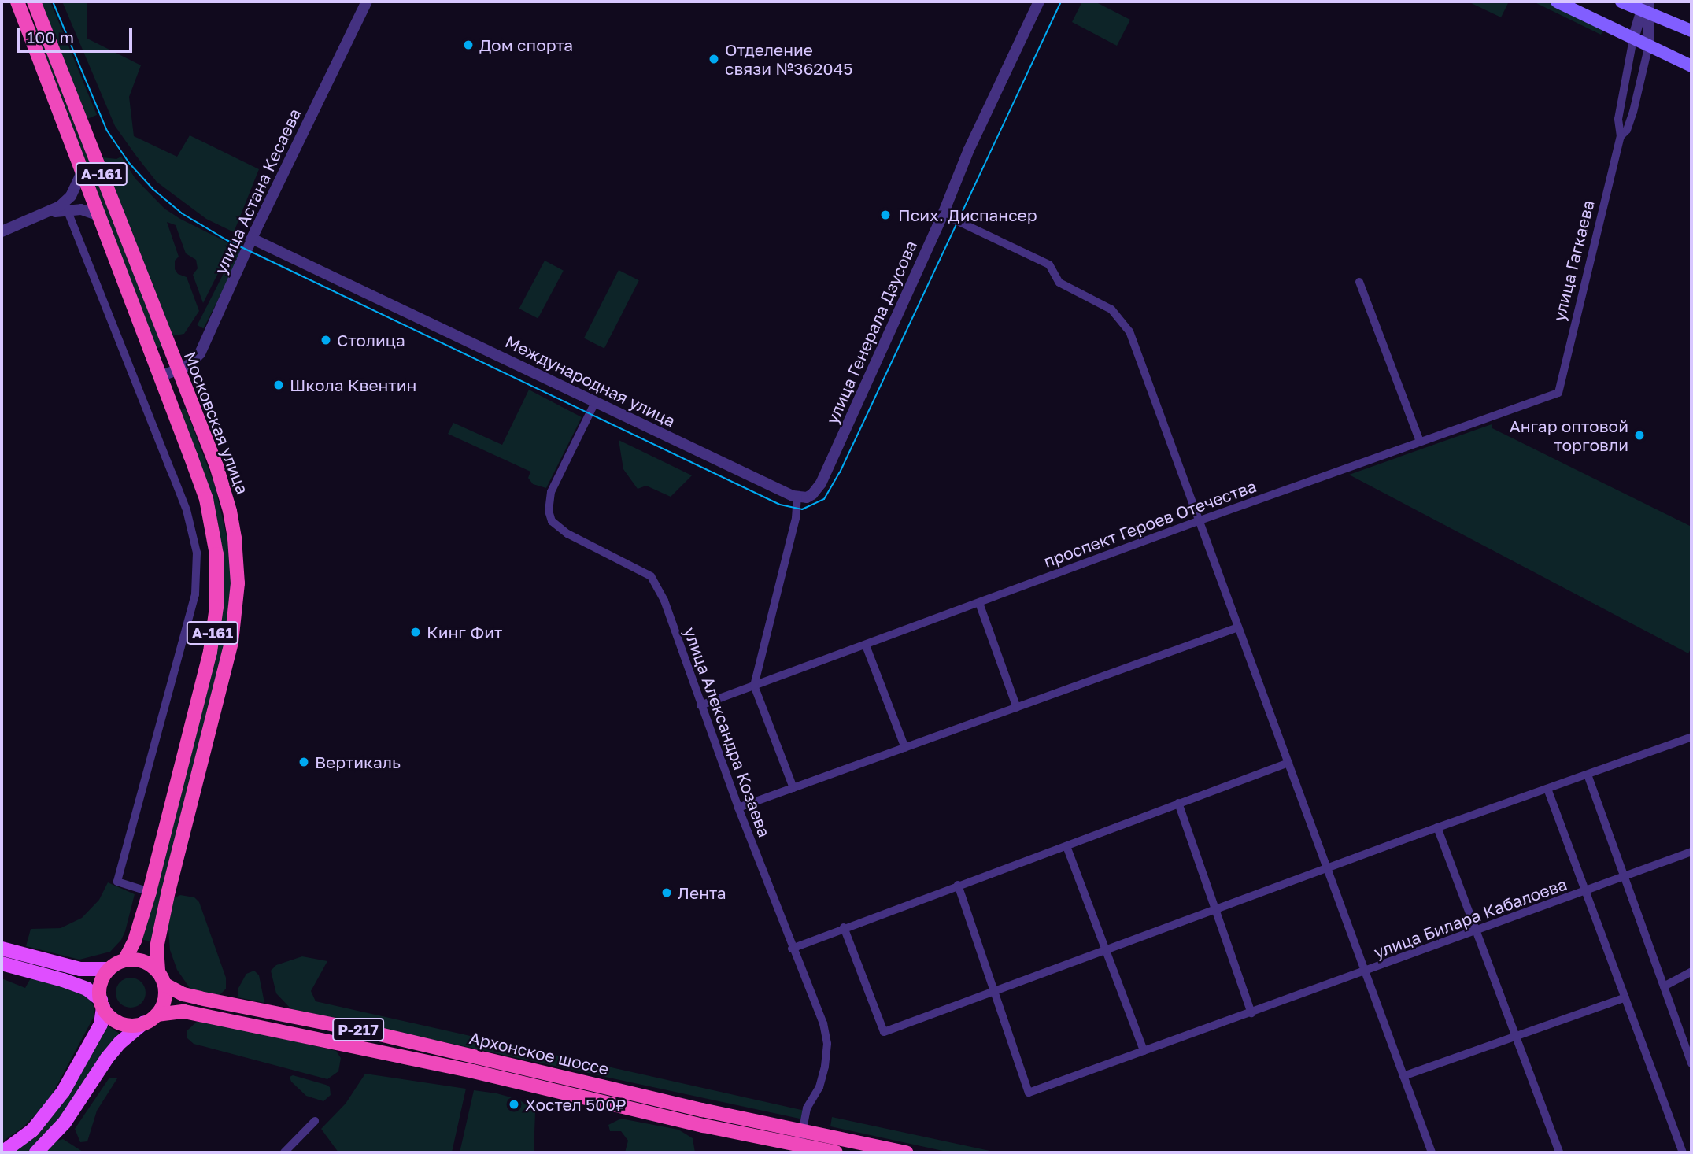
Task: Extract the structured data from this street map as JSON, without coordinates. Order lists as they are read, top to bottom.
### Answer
{
  "streets": {
    "highway": [
      "А-161",
      "Московская улица",
      "Р-217",
      "Архонское шоссе"
    ],
    "street": [
      "улица Астана Кесаева",
      "улица Гагкаева",
      "улица Генерала Дзусова",
      "Международная улица",
      "проспект Героев Отечества",
      "улица Александра Козаева",
      "улица Билара Кабалоева"
    ]
  },
  "crossings": [
    ["А-161", "улица Астана Кесаева"],
    ["А-161", "Московская улица"],
    ["А-161", "Архонское шоссе"],
    ["улица Астана Кесаева", "Международная улица"],
    ["улица Астана Кесаева", "Московская улица"],
    ["улица Гагкаева", "проспект Героев Отечества"],
    ["улица Генерала Дзусова", "Международная улица"],
    ["улица Генерала Дзусова", "улица Билара Кабалоева"],
    ["Международная улица", "улица Александра Козаева"],
    ["Московская улица", "Архонское шоссе"],
    ["проспект Героев Отечества", "улица Александра Козаева"],
    ["проспект Героев Отечества", "улица Билара Кабалоева"],
    ["улица Александра Козаева", "Архонское шоссе"]
  ],
  "places": [
    "Дом спорта",
    "Отделение связи №362045",
    "Псих. Диспансер",
    "Столица",
    "Школа Квентин",
    "Ангар оптовой торговли",
    "Кинг Фит",
    "Вертикаль",
    "Лента",
    "Хостел 500₽"
  ],
  "scale_bar": "100 m"
}
